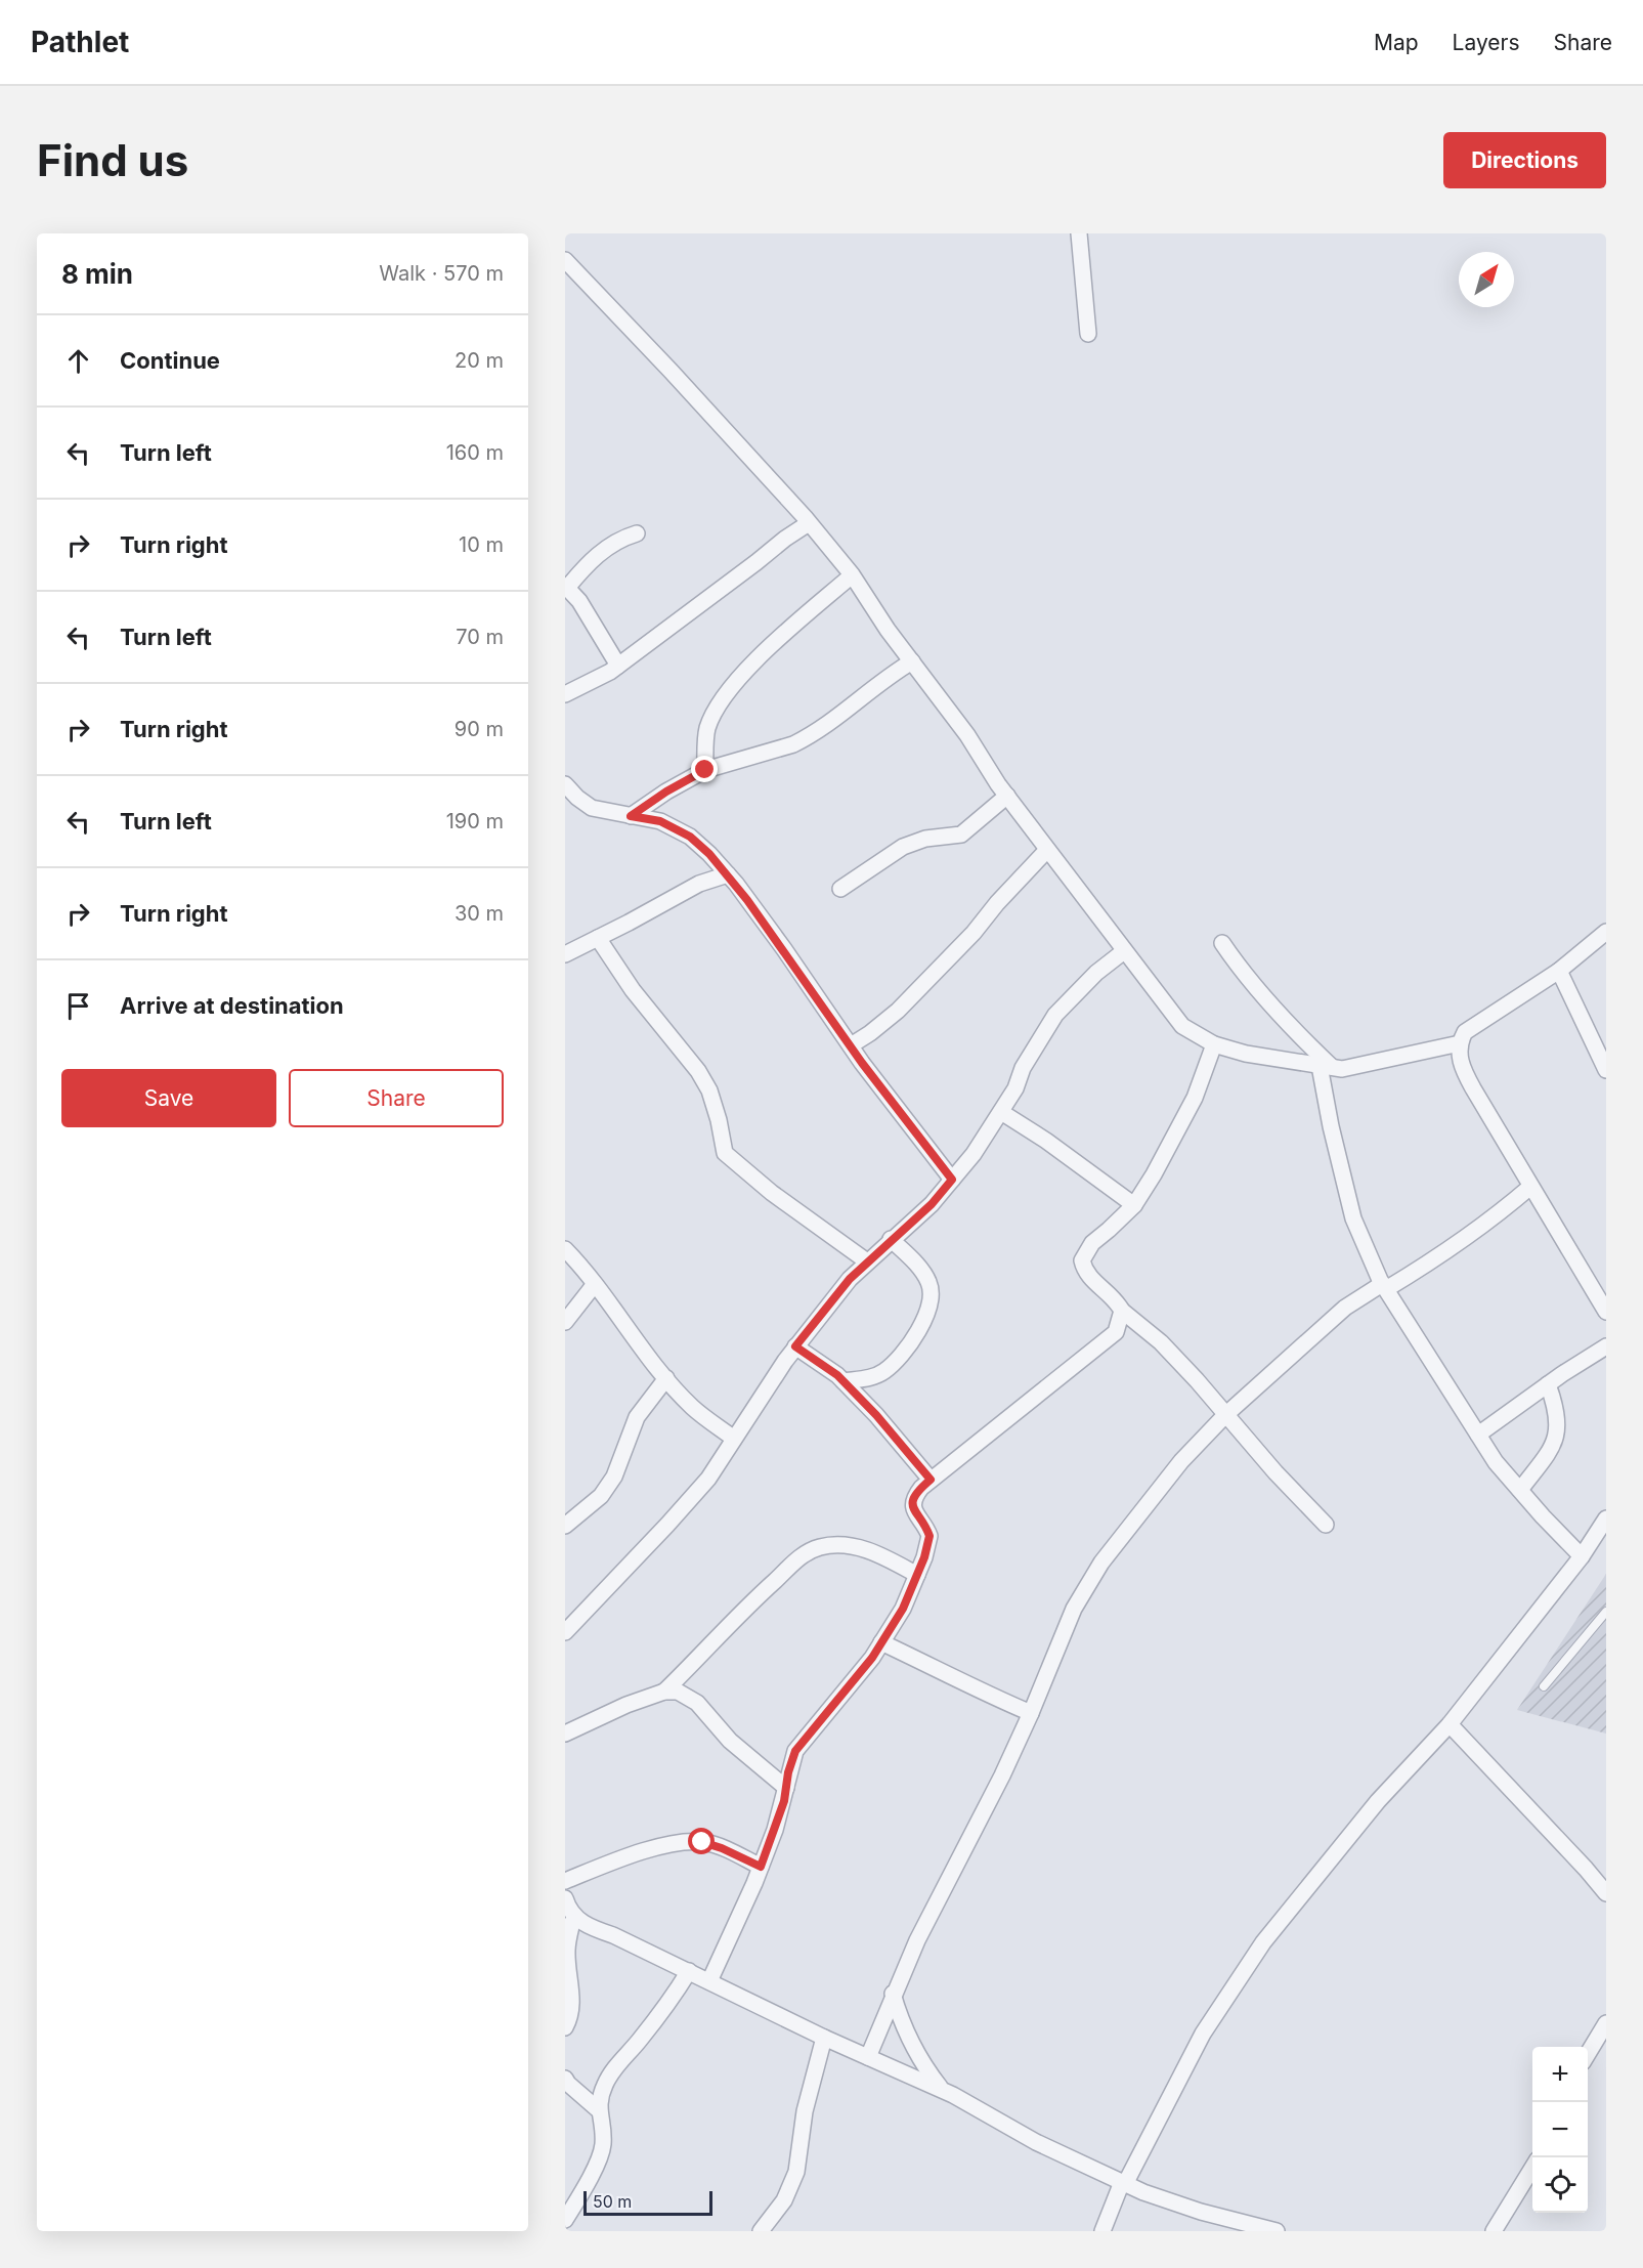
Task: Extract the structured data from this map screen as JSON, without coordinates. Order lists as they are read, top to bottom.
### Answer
{
  "scale_bar": "50 m",
  "north": "top right",
  "page": {
    "header": "Pathlet",
    "nav": ["Map", "Layers", "Share"],
    "buttons": [
      "Directions",
      ["Save", "Share"]
    ],
    "title": "Find us",
    "heading": ["8 min", "Walk · 570 m"],
    "list": [
      ["Continue", "20 m"],
      ["Turn left", "160 m"],
      ["Turn right", "10 m"],
      ["Turn left", "70 m"],
      ["Turn right", "90 m"],
      ["Turn left", "190 m"],
      ["Turn right", "30 m"],
      "Arrive at destination"
    ],
    "map_buttons": ["+", "−"],
    "scale": "50 m"
  }
}
